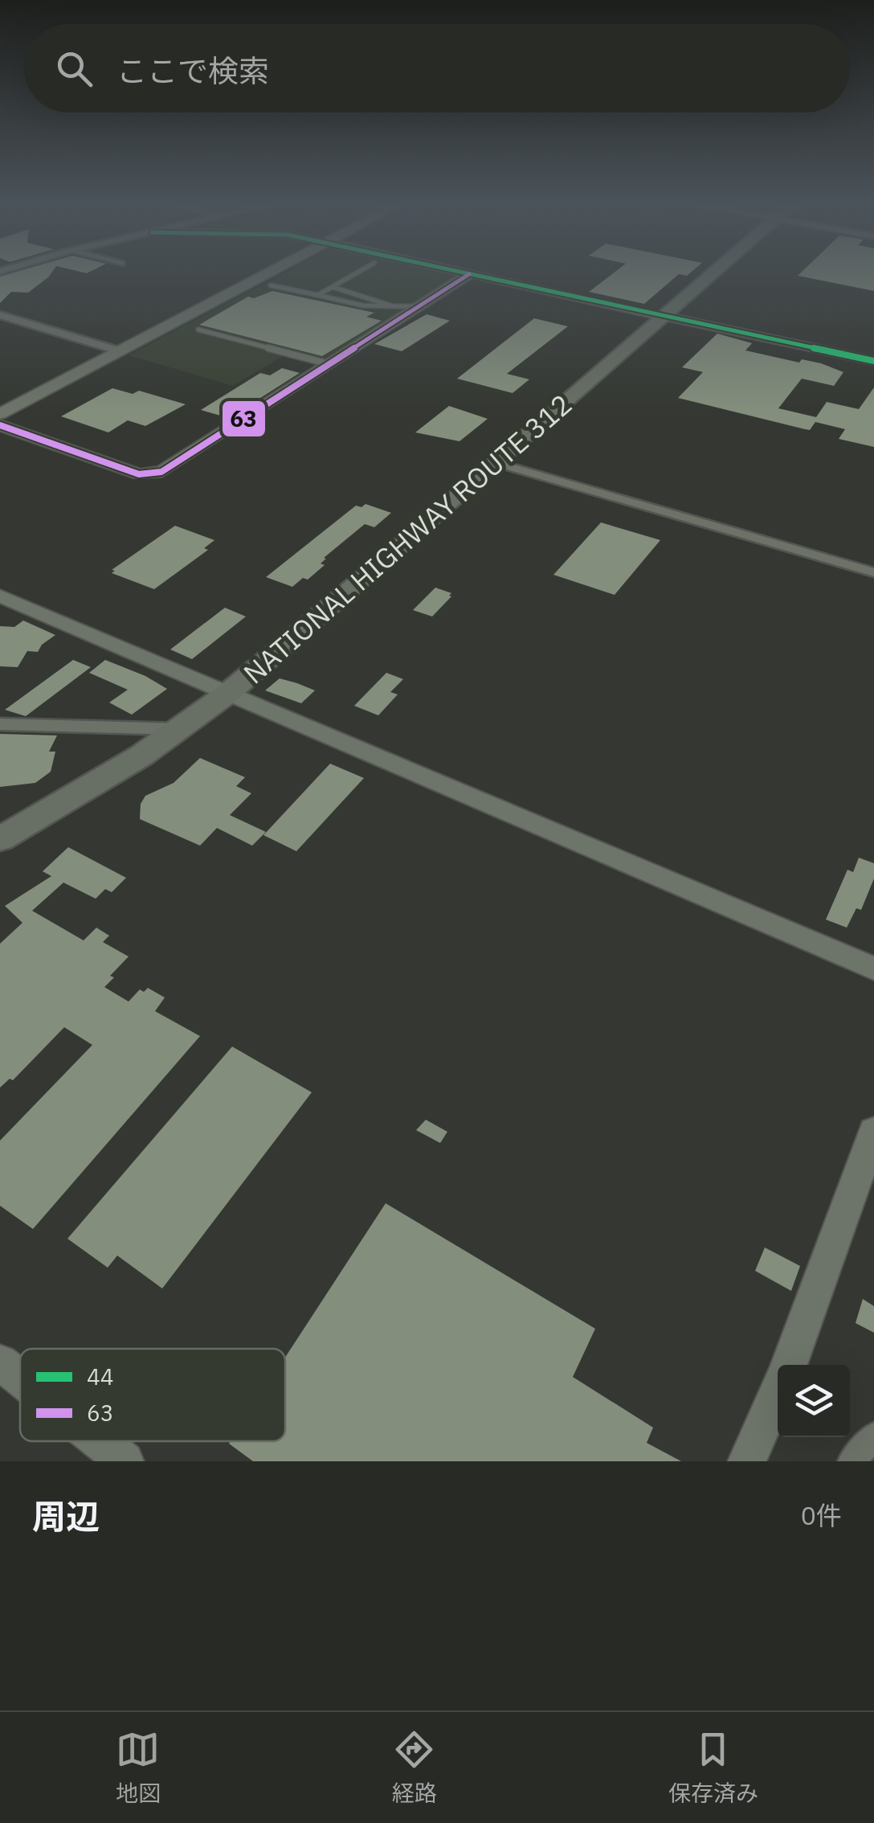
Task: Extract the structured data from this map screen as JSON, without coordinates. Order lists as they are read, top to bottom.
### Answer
{
  "streets": {
    "highway": ["NATIONAL HIGHWAY ROUTE 312"]
  },
  "lines": ["transit line 44", "transit line 63"],
  "legend": ["44", "63"],
  "page": {
    "search": "ここで検索",
    "heading": ["周辺", "0件"],
    "nav": ["地図", "経路", "保存済み"]
  }
}
